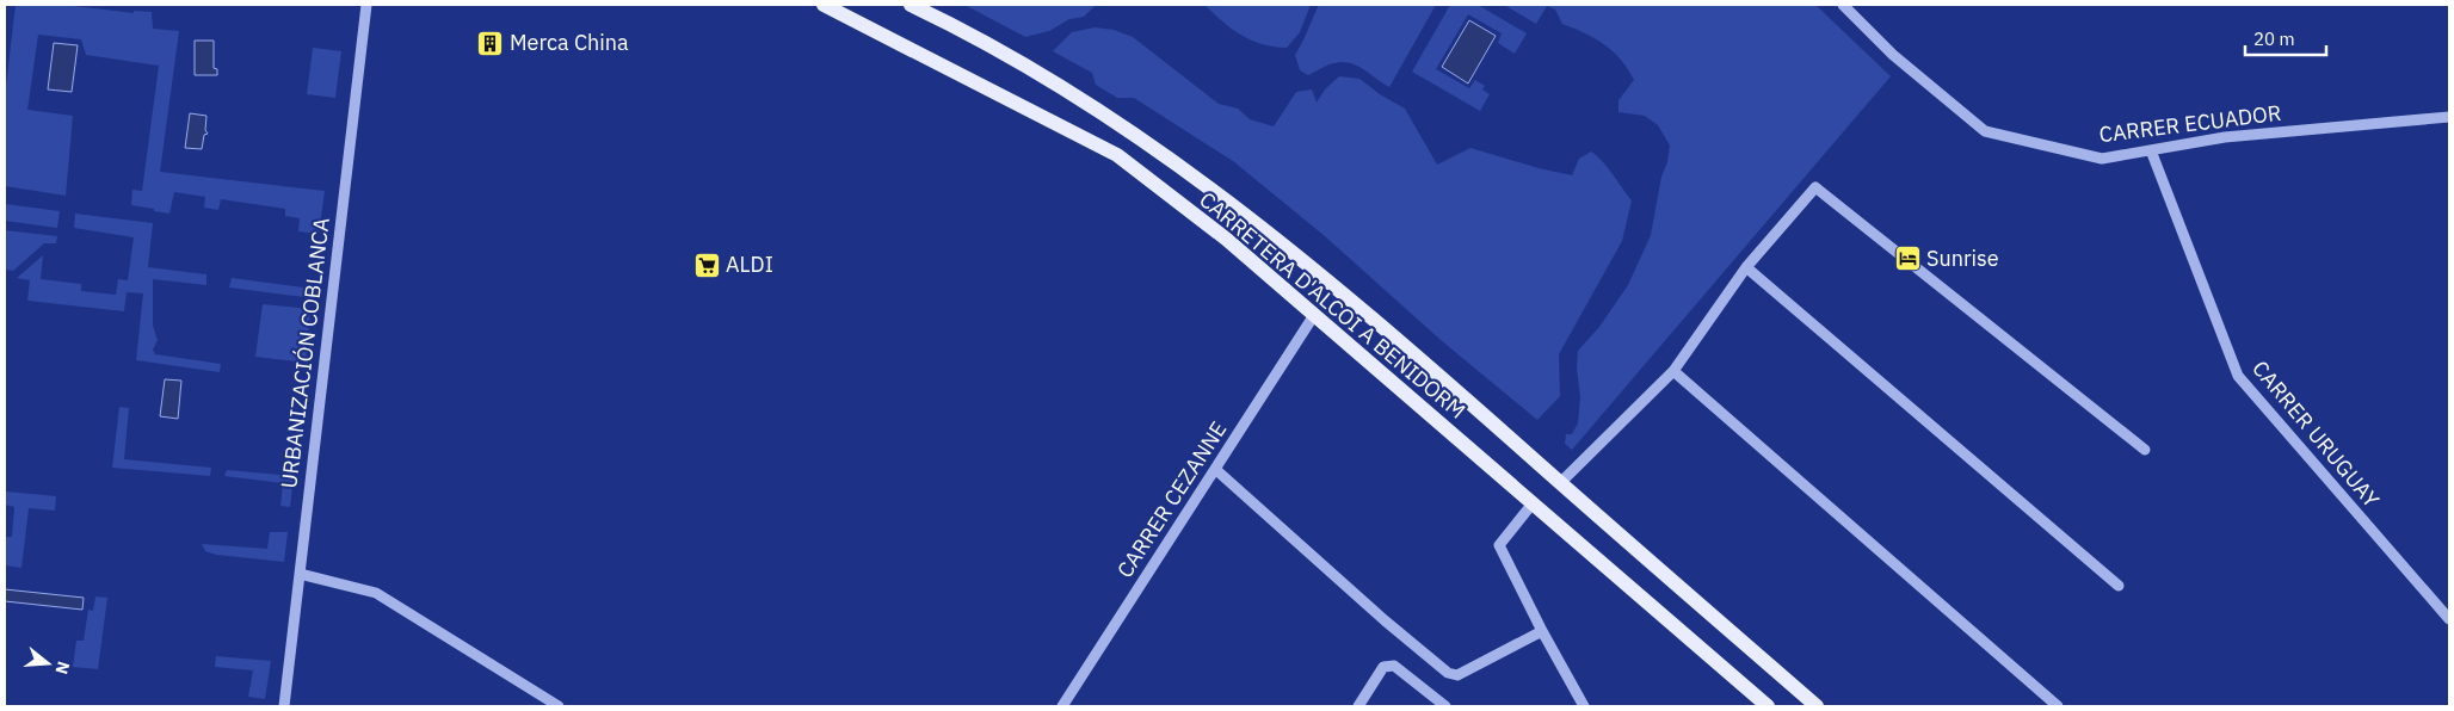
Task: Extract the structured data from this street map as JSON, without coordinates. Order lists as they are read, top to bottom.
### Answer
{
  "streets": {
    "main road": ["CARRETERA D'ALCOI A BENIDORM"],
    "street": [
      "CARRER ECUADOR",
      "URBANIZACIÓN COBLANCA",
      "CARRER URUGUAY",
      "CARRER CEZANNE"
    ]
  },
  "crossings": [
    ["CARRER ECUADOR", "CARRER URUGUAY"],
    ["CARRETERA D'ALCOI A BENIDORM", "CARRER CEZANNE"]
  ],
  "places": {
    "building": ["Merca China"],
    "hotel": ["Sunrise"],
    "supermarket": ["ALDI"]
  },
  "scale_bar": "20 m",
  "north": "right"
}
